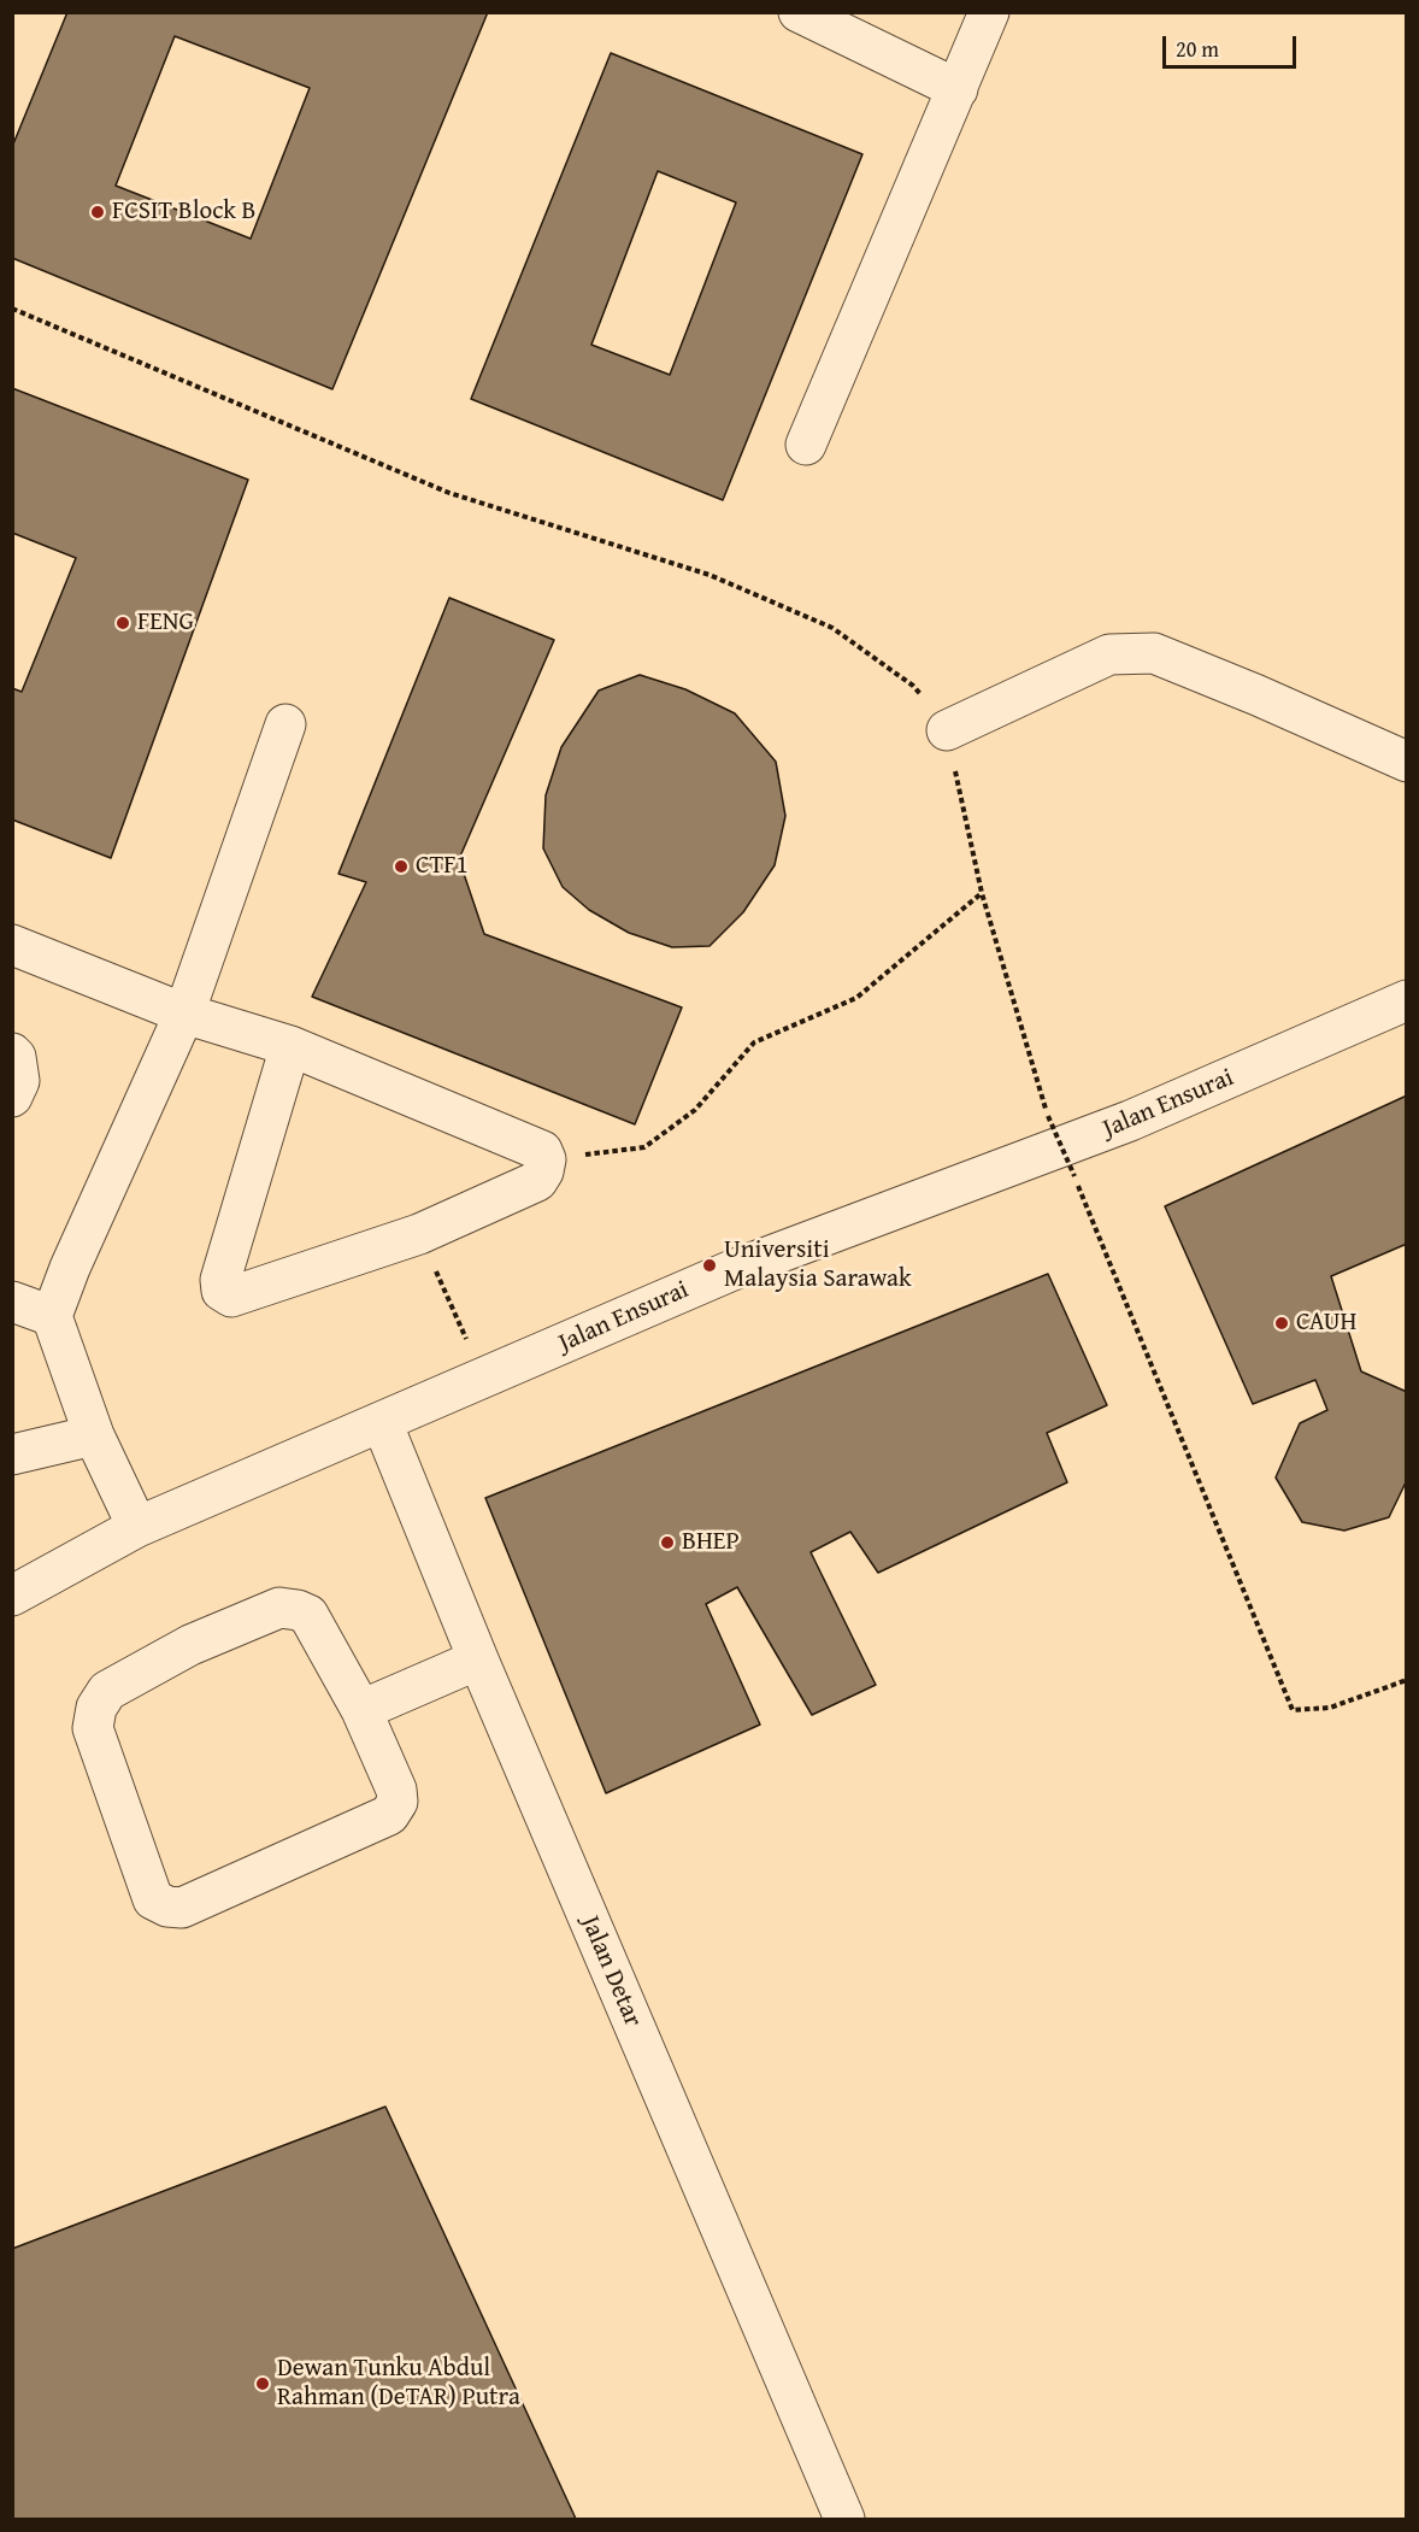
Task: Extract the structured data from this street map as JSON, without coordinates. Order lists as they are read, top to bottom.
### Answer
{
  "streets": {
    "street": ["Jalan Ensurai", "Jalan Detar"]
  },
  "crossings": [
    ["Jalan Ensurai", "Jalan Detar"]
  ],
  "places": [
    "FCSIT Block B",
    "FENG",
    "CTF1",
    "Universiti Malaysia Sarawak",
    "CAUH",
    "BHEP",
    "Dewan Tunku Abdul Rahman (DeTAR) Putra"
  ],
  "scale_bar": "20 m"
}
